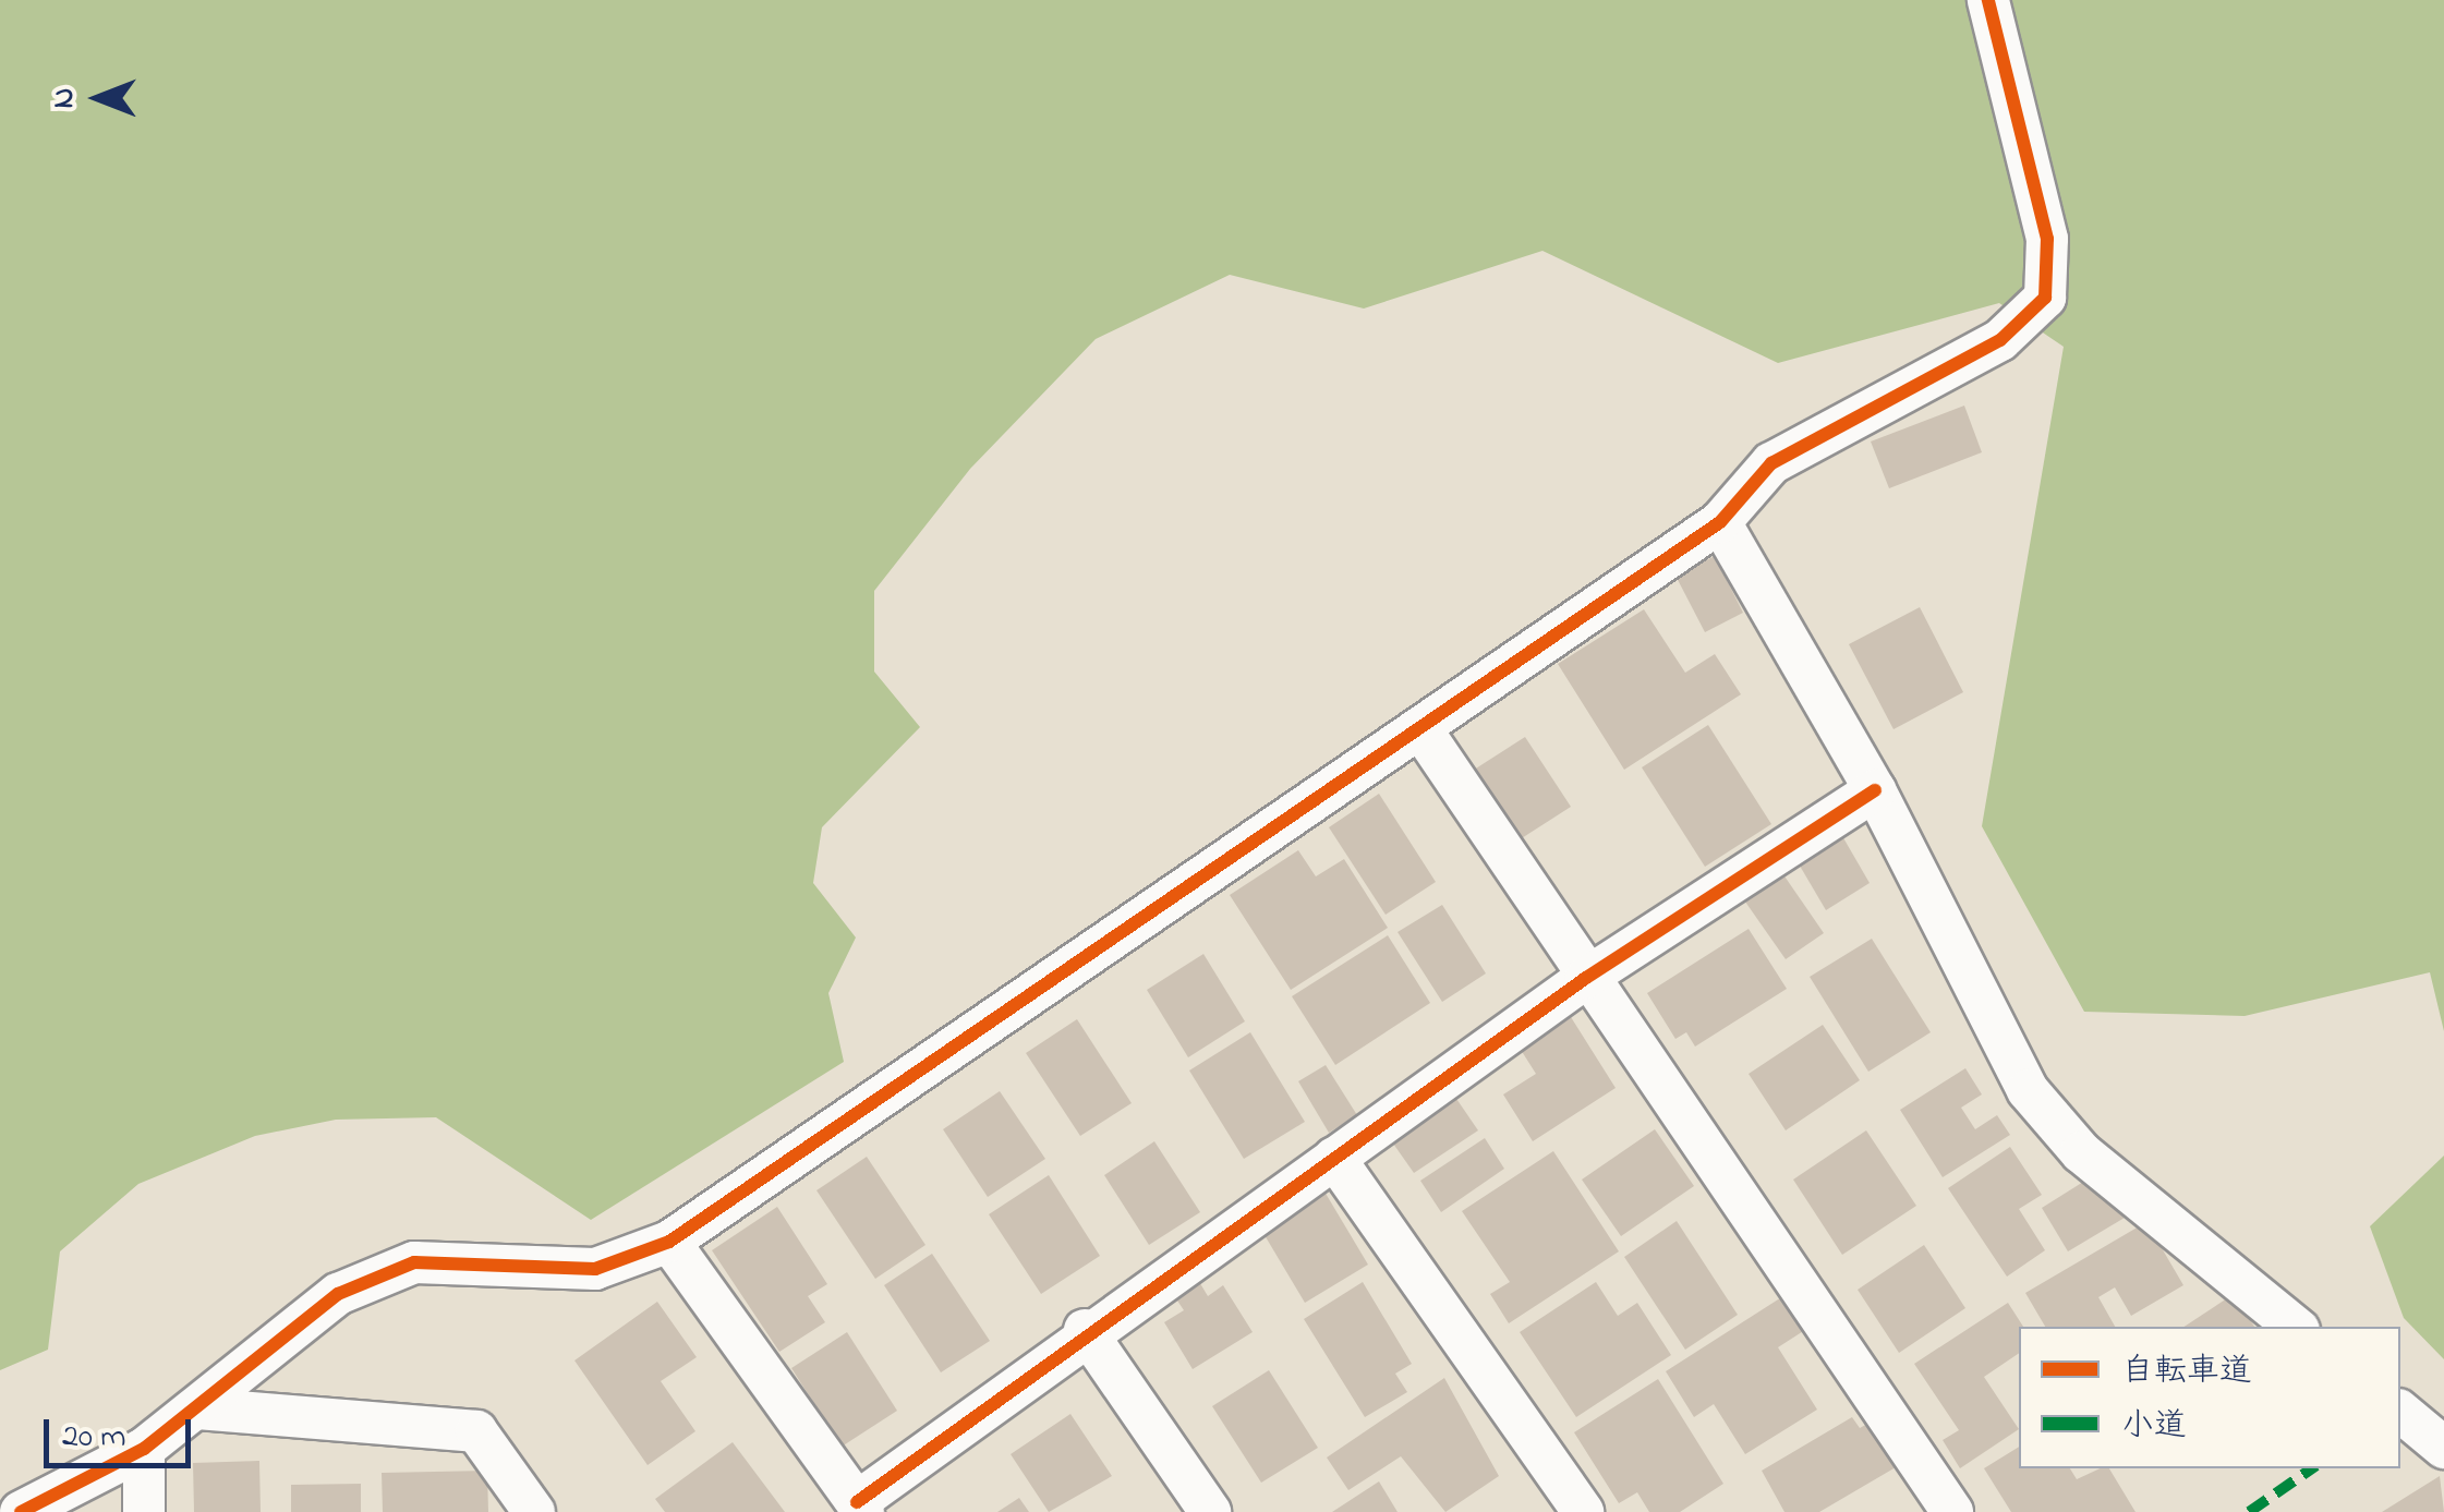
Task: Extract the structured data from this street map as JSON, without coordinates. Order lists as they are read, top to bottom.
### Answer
{
  "legend": ["自転車道", "小道"],
  "scale_bar": "20 m",
  "north": "left"
}
